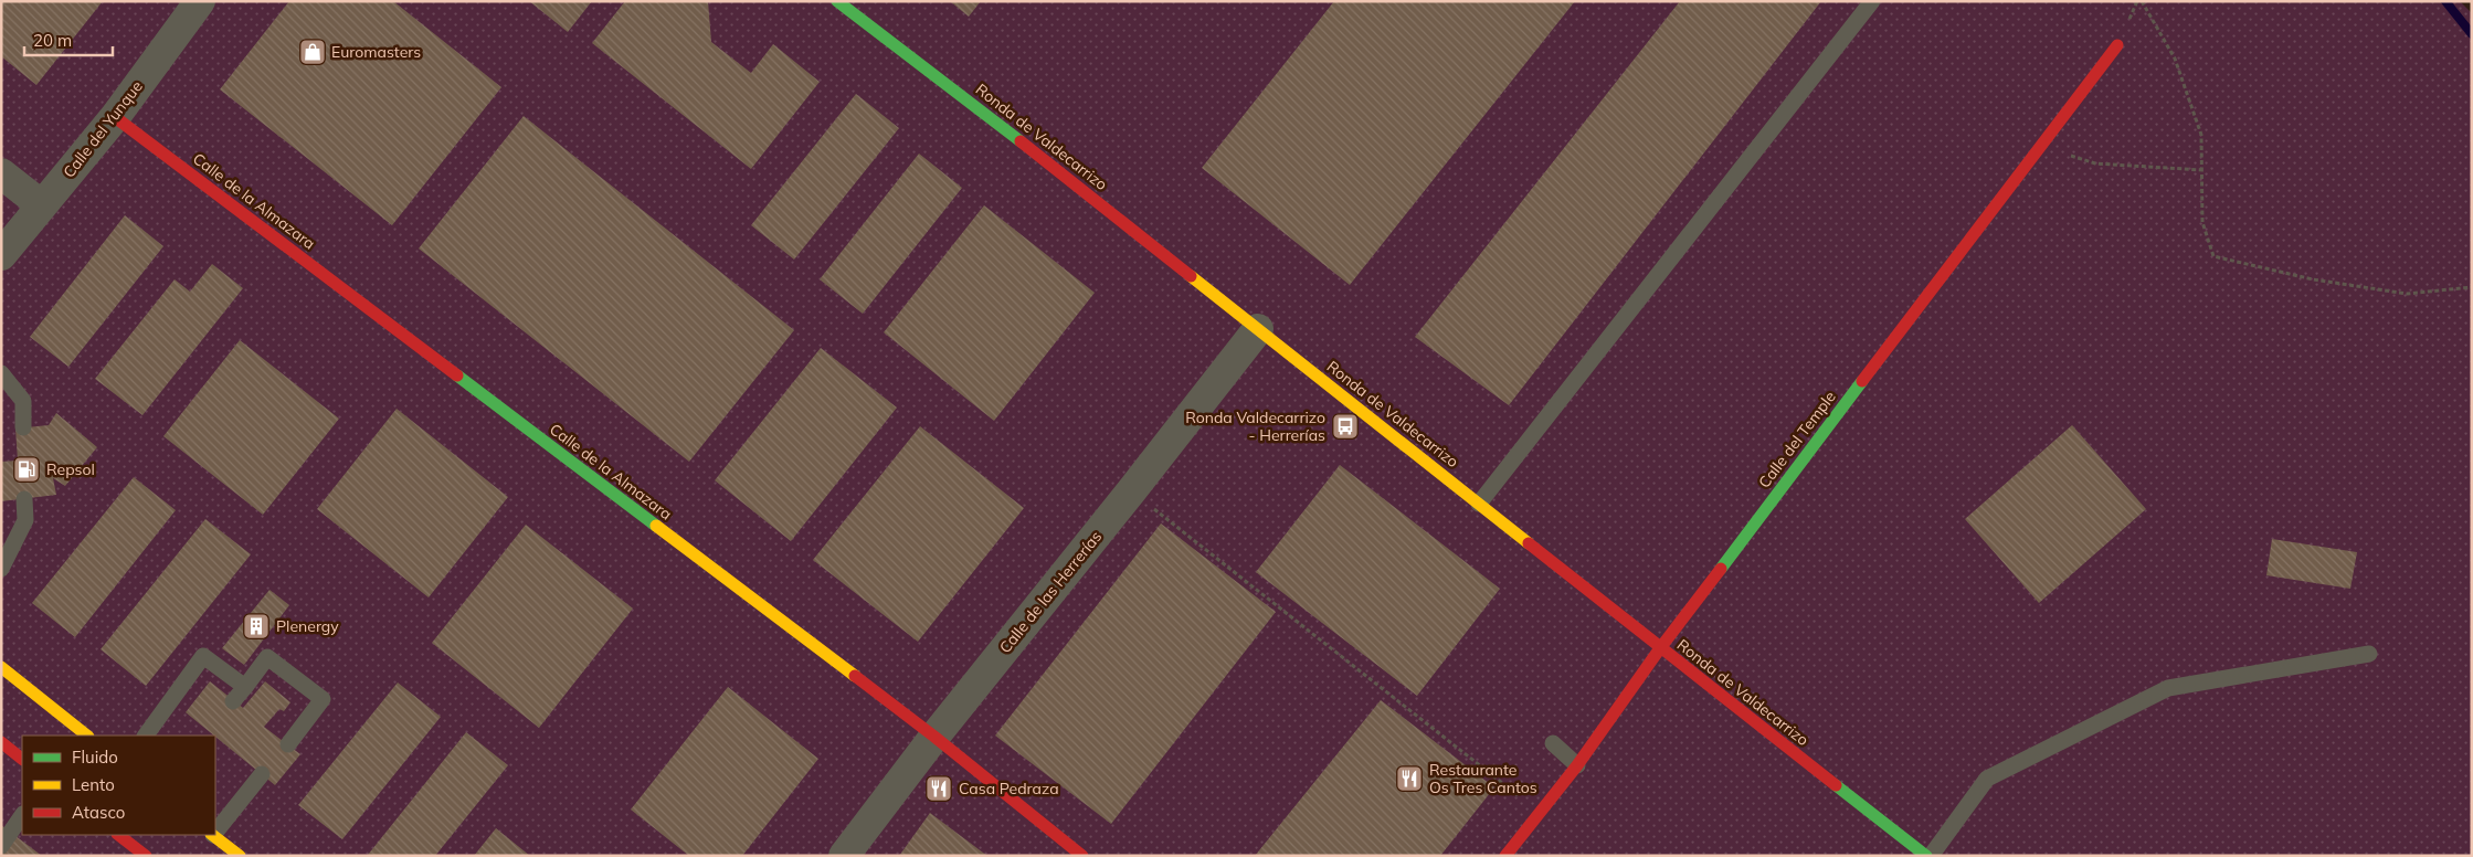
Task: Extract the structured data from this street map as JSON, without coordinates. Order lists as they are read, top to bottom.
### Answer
{
  "streets": {
    "street": [
      "Calle del Yunque",
      "Ronda de Valdecarrizo",
      "Calle de la Almazara",
      "Calle del Temple",
      "Calle de las Herrerías"
    ]
  },
  "crossings": [
    ["Calle del Yunque", "Calle de la Almazara"],
    ["Ronda de Valdecarrizo", "Calle del Temple"],
    ["Ronda de Valdecarrizo", "Calle de las Herrerías"],
    ["Calle de la Almazara", "Calle de las Herrerías"]
  ],
  "places": {
    "shop": ["Euromasters"],
    "bus stop": ["Ronda Valdecarrizo - Herrerías"],
    "fuel station": ["Repsol"],
    "building": ["Plenergy"],
    "restaurant": ["Restaurante Os Tres Cantos", "Casa Pedraza"]
  },
  "legend": ["Fluido", "Lento", "Atasco"],
  "scale_bar": "20 m"
}
